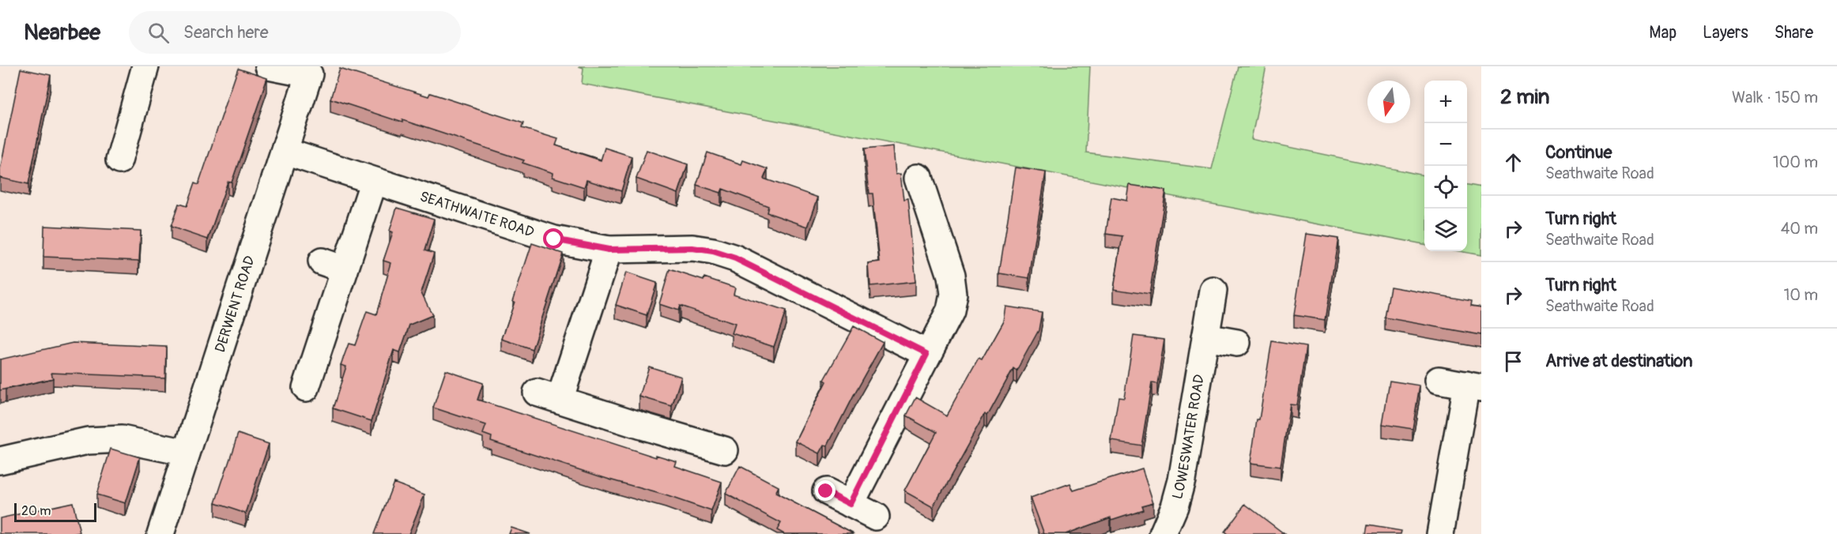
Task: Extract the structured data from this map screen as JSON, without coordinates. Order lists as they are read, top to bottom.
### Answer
{
  "streets": {
    "street": ["SEATHWAITE ROAD", "DERWENT ROAD", "LOWESWATER ROAD"]
  },
  "crossings": [
    ["SEATHWAITE ROAD", "DERWENT ROAD"]
  ],
  "scale_bar": "20 m",
  "north": "bottom",
  "page": {
    "header": "Nearbee",
    "search": "Search here",
    "nav": ["Map", "Layers", "Share"],
    "heading": ["2 min", "Walk · 150 m"],
    "map_buttons": ["+", "−"],
    "list": [
      ["Continue", "Seathwaite Road", "100 m"],
      ["Turn right", "Seathwaite Road", "40 m"],
      ["Turn right", "Seathwaite Road", "10 m"],
      "Arrive at destination"
    ],
    "scale": "20 m"
  }
}
